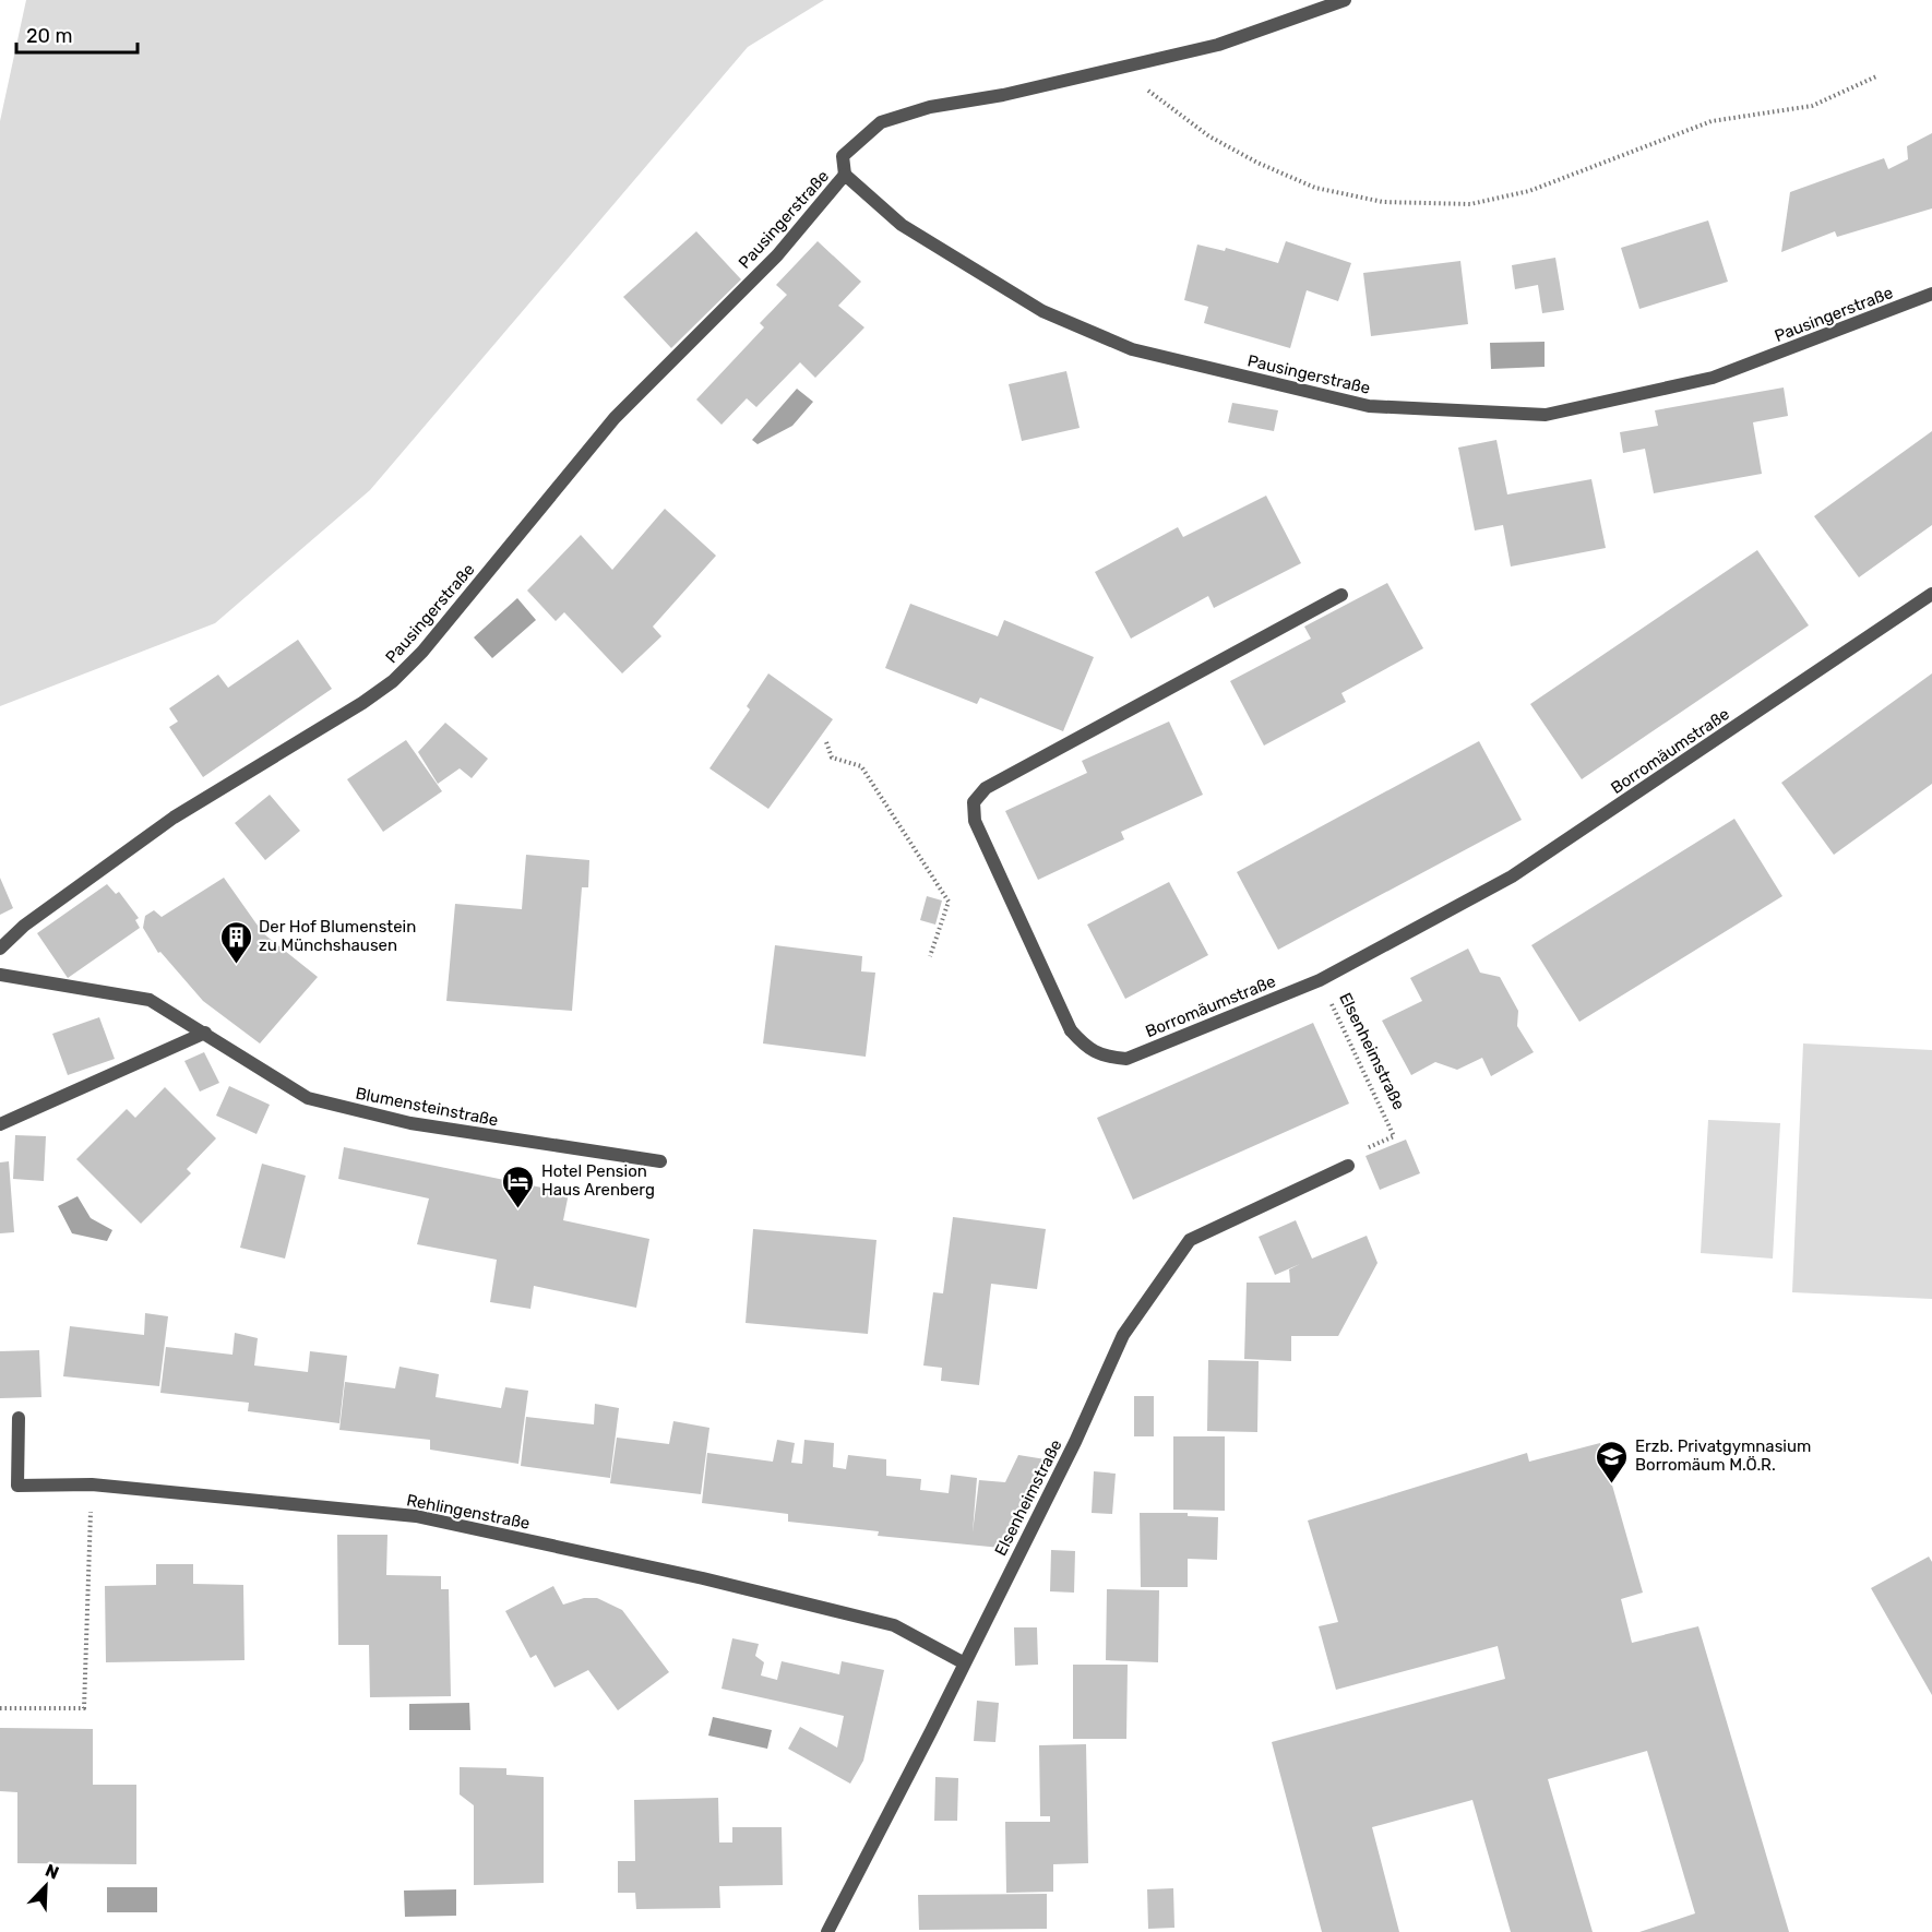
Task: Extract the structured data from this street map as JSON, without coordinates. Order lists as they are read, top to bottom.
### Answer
{
  "streets": {
    "street": [
      "Pausingerstraße",
      "Borromäumstraße",
      "Elsenheimstraße",
      "Blumensteinstraße",
      "Rehlingenstraße"
    ]
  },
  "crossings": [
    ["Borromäumstraße", "Elsenheimstraße"],
    ["Elsenheimstraße", "Rehlingenstraße"]
  ],
  "places": {
    "building": ["Der Hof Blumenstein zu Münchshausen"],
    "hotel": ["Hotel Pension Haus Arenberg"],
    "school or university": ["Erzb. Privatgymnasium Borromäum M.Ö.R."]
  },
  "scale_bar": "20 m",
  "north": "top right"
}
